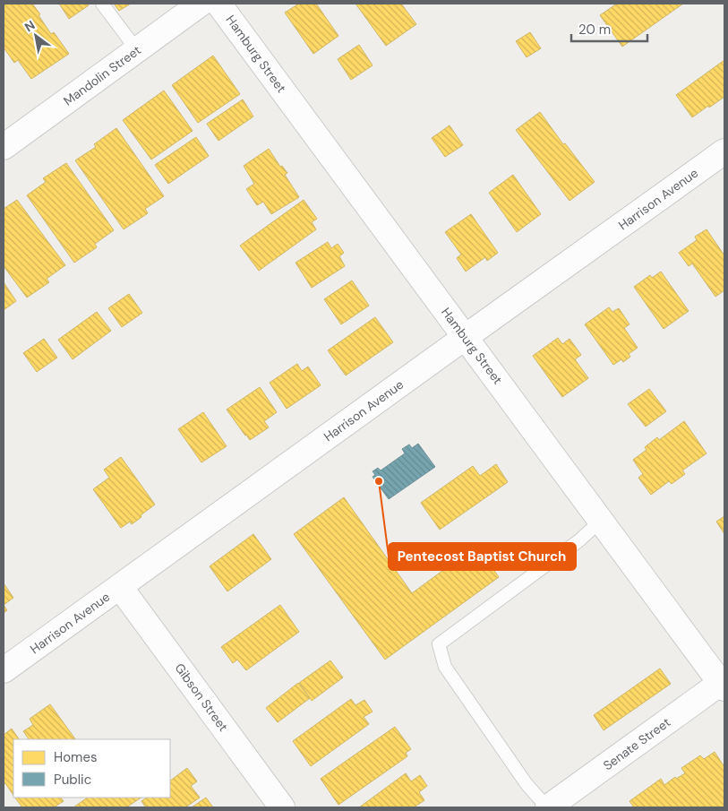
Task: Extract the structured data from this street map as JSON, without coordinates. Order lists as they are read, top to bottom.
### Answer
{
  "streets": {
    "street": [
      "Hamburg Street",
      "Mandolin Street",
      "Harrison Avenue",
      "Gibson Street",
      "Senate Street"
    ]
  },
  "crossings": [
    ["Hamburg Street", "Harrison Avenue"],
    ["Hamburg Street", "Senate Street"],
    ["Harrison Avenue", "Gibson Street"]
  ],
  "places": ["Pentecost Baptist Church"],
  "legend": ["Homes", "Public"],
  "scale_bar": "20 m",
  "north": "top left"
}
